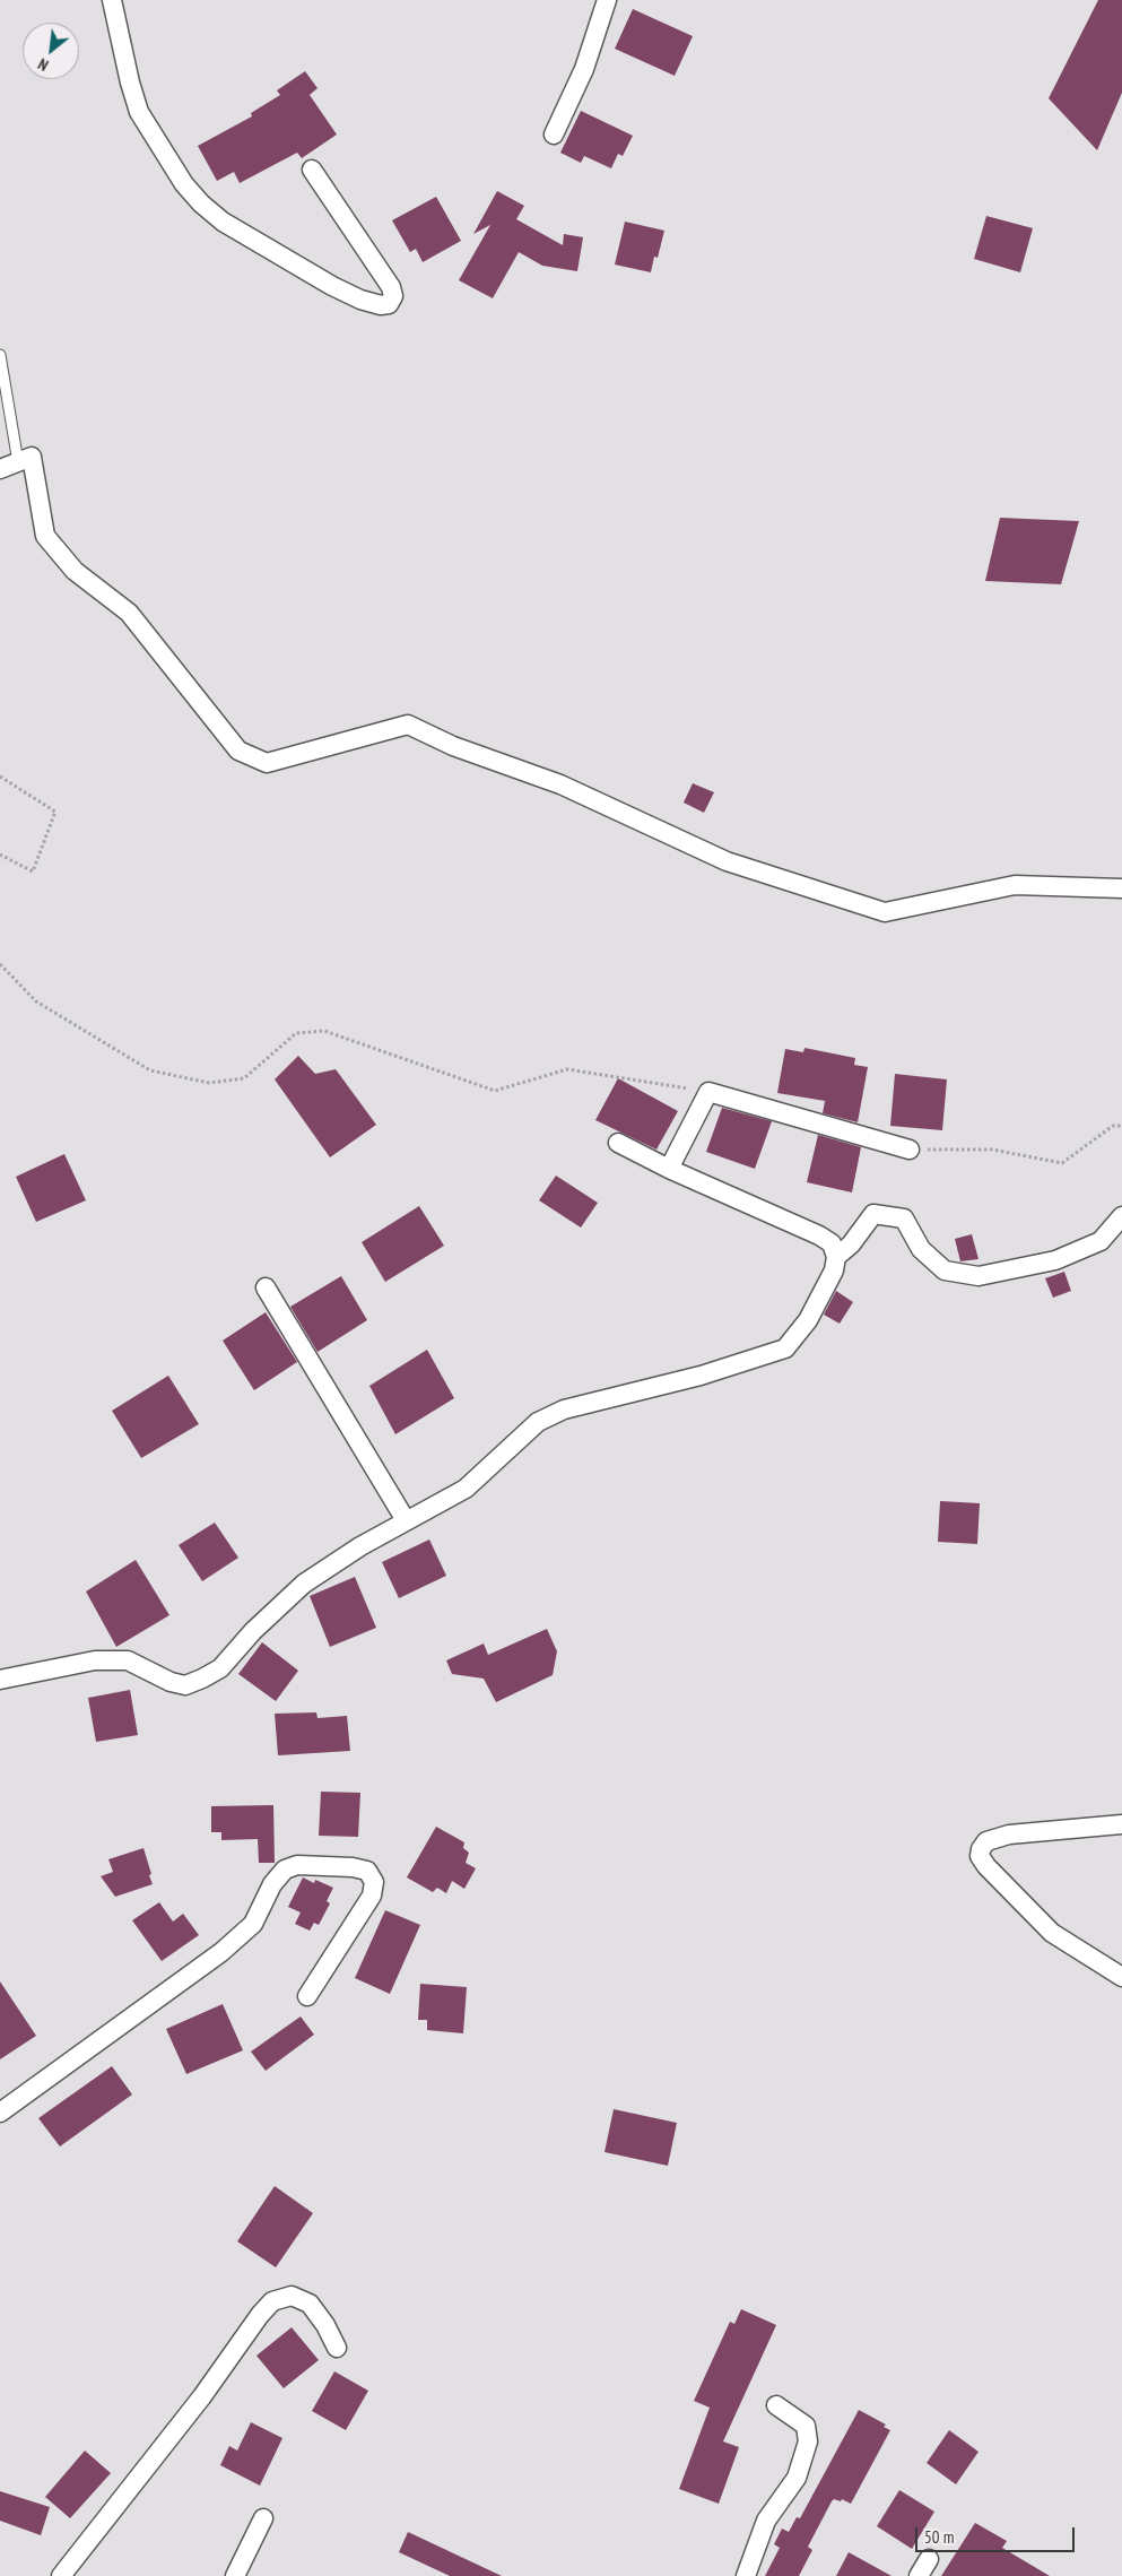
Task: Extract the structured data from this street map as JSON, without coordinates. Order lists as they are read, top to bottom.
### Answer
{
  "scale_bar": "50 m",
  "north": "bottom left"
}
